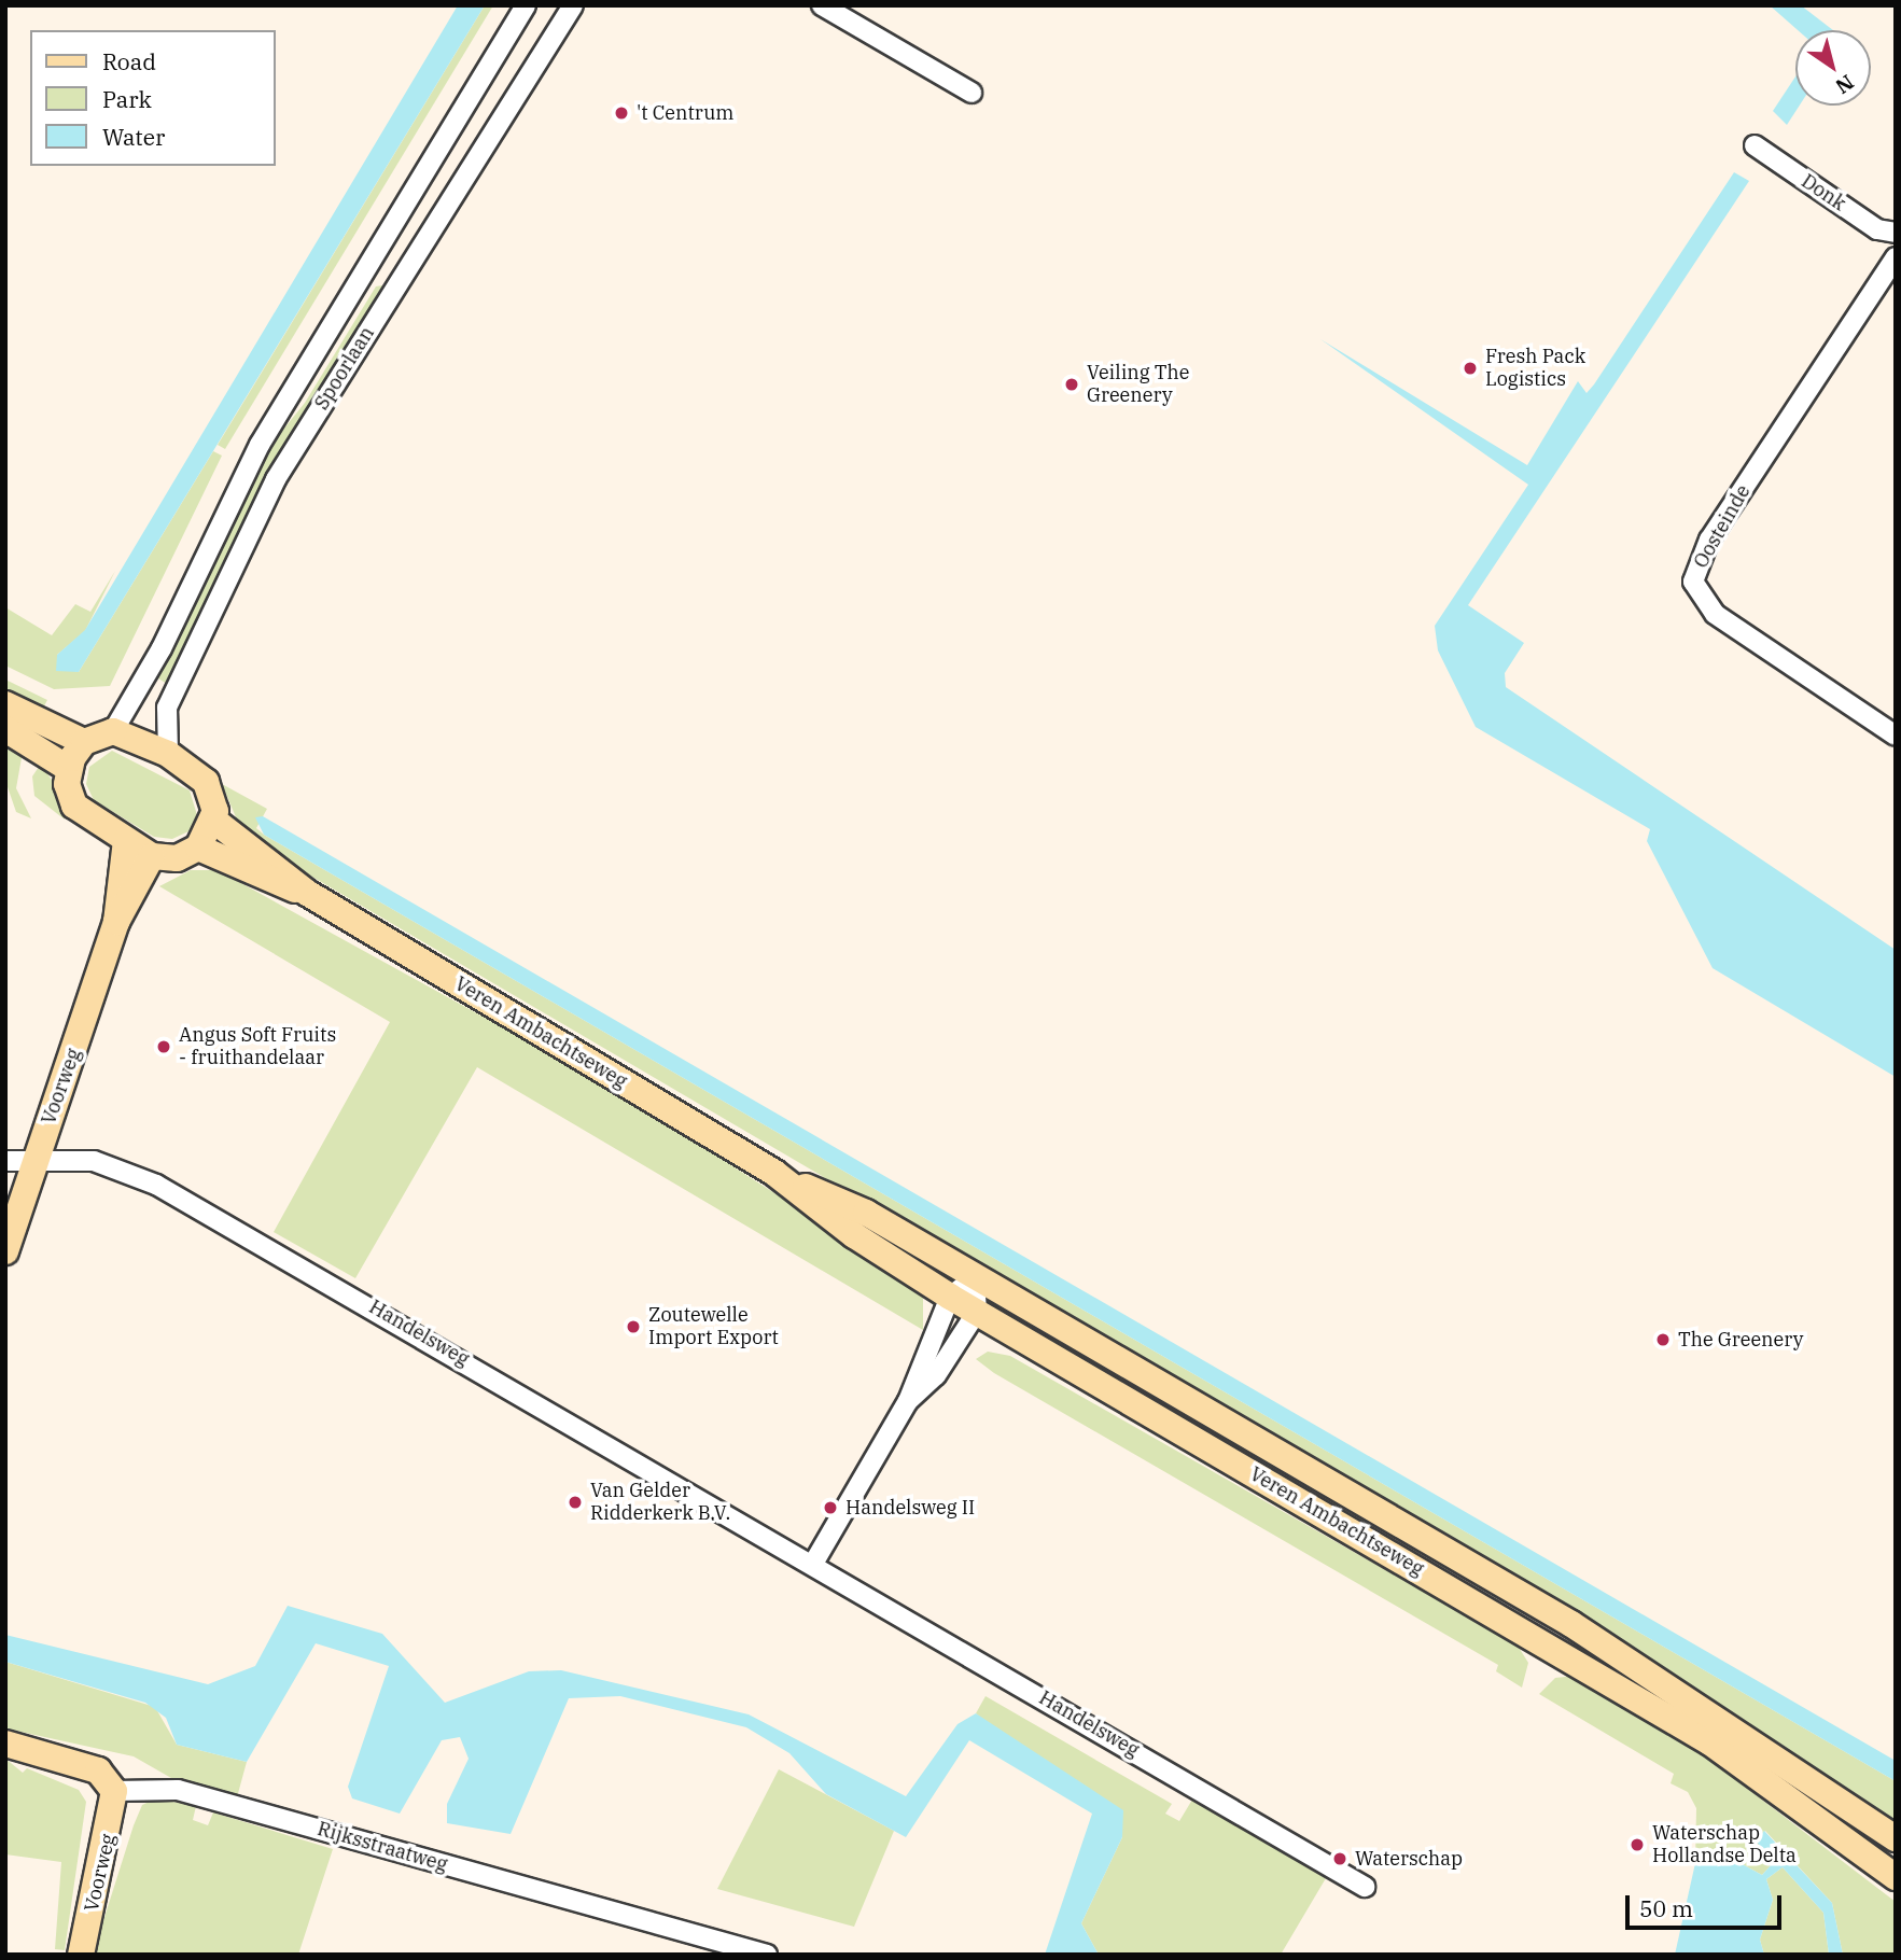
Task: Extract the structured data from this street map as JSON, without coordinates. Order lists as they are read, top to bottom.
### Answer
{
  "streets": {
    "main road": ["Veren Ambachtseweg", "Voorweg"],
    "street": [
      "Donk",
      "Spoorlaan",
      "Oosteinde",
      "Handelsweg",
      "Rijksstraatweg"
    ]
  },
  "crossings": [
    ["Spoorlaan", "Veren Ambachtseweg"],
    ["Spoorlaan", "Voorweg"],
    ["Veren Ambachtseweg", "Voorweg"],
    ["Voorweg", "Handelsweg"],
    ["Voorweg", "Rijksstraatweg"]
  ],
  "places": [
    "'t Centrum",
    "Fresh Pack Logistics",
    "Veiling The Greenery",
    "Angus Soft Fruits - fruithandelaar",
    "Zoutewelle Import Export",
    "The Greenery",
    "Van Gelder Ridderkerk B.V.",
    "Handelsweg II",
    "Waterschap Hollandse Delta",
    "Waterschap"
  ],
  "legend": ["Road", "Park", "Water"],
  "scale_bar": "50 m",
  "north": "bottom right"
}
